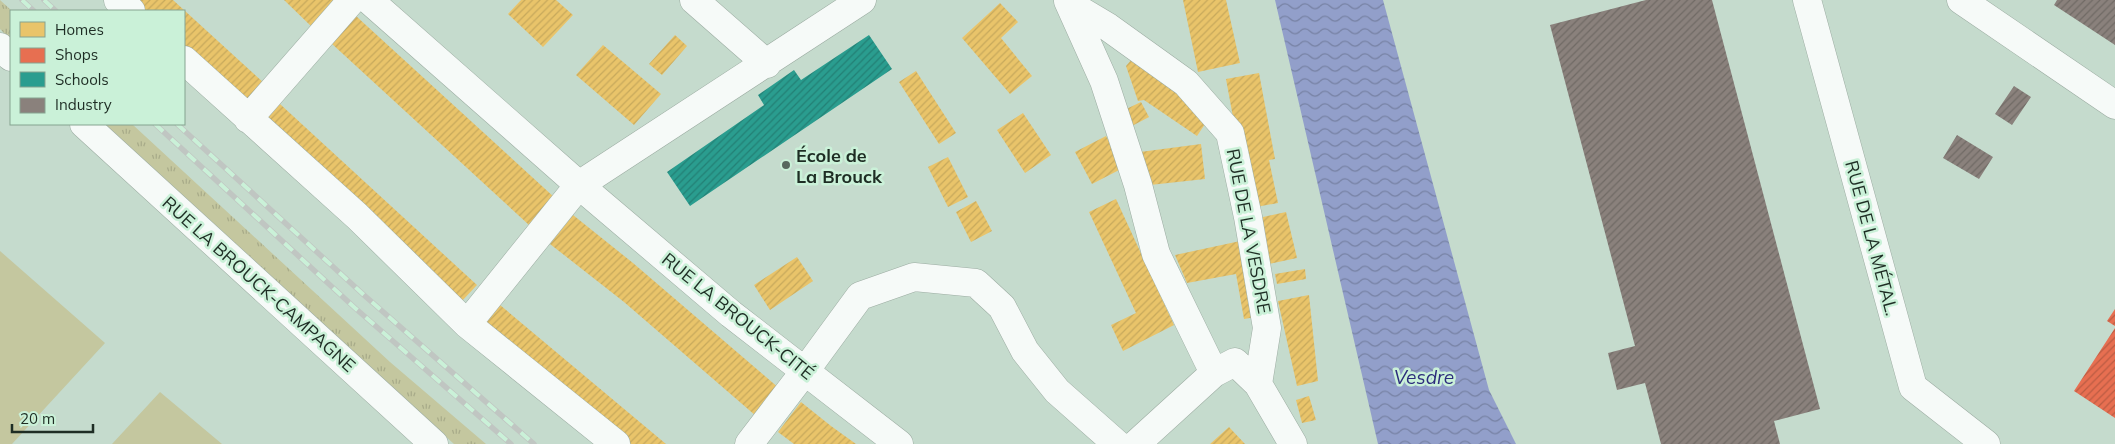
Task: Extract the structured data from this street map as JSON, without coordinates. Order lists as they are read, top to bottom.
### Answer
{
  "streets": {
    "street": [
      "RUE DE LA VESDRE",
      "RUE DE LA MÉTAL.",
      "RUE LA BROUCK-CAMPAGNE",
      "RUE LA BROUCK-CITÉ"
    ]
  },
  "water": ["Vesdre"],
  "places": ["École de La Brouck"],
  "legend": [
    "Homes",
    "Shops",
    "Schools",
    "Industry"
  ],
  "scale_bar": "20 m"
}
